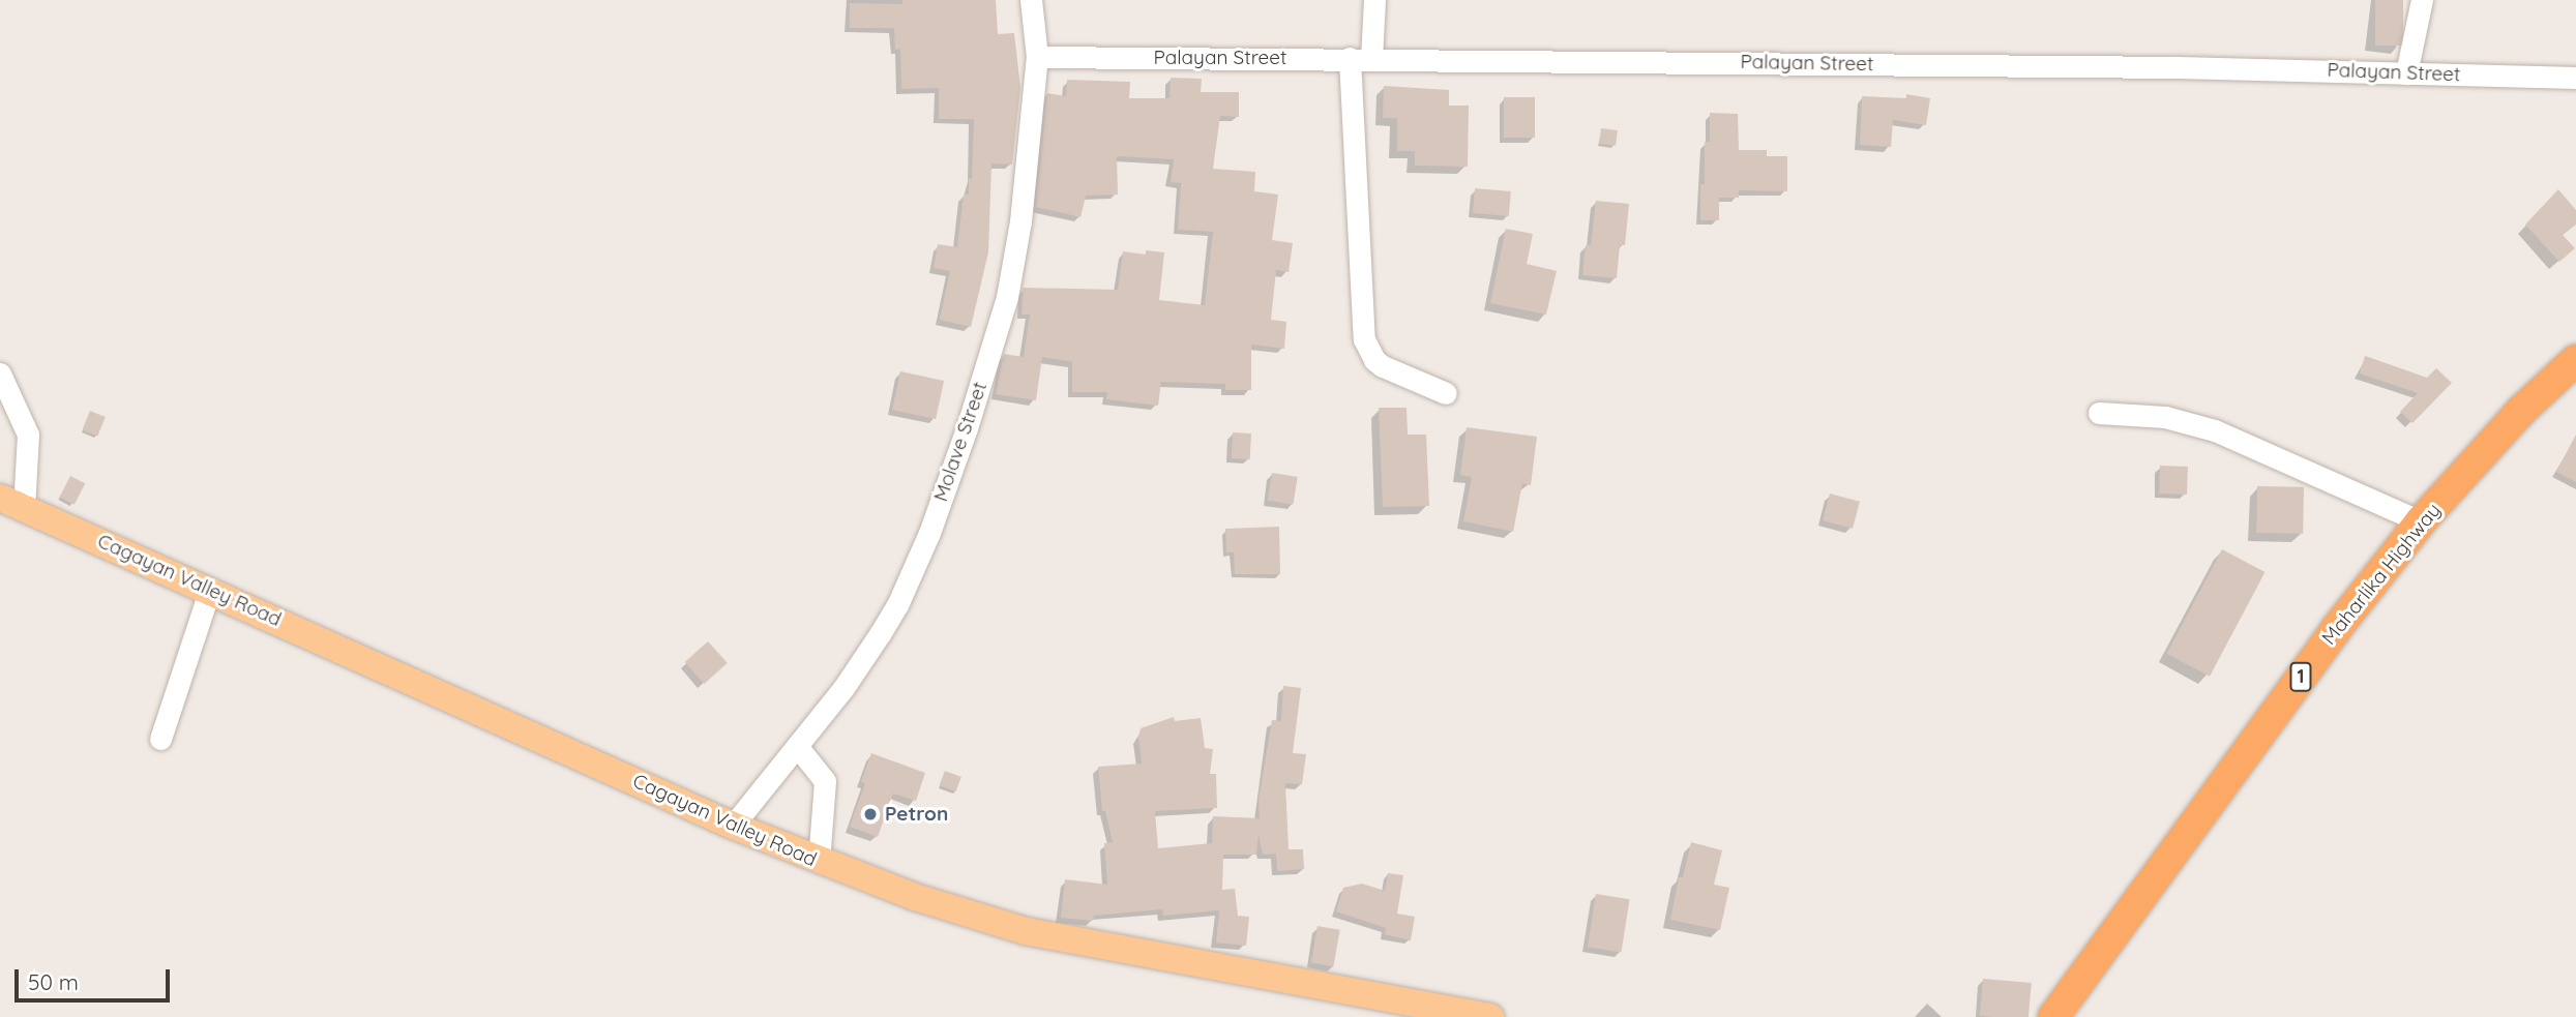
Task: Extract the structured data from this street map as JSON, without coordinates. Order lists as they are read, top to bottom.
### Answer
{
  "streets": {
    "highway": ["Maharlika Highway", "1"],
    "main road": ["Cagayan Valley Road"],
    "street": ["Palayan Street", "Molave Street"]
  },
  "crossings": [
    ["Palayan Street", "Molave Street"],
    ["Molave Street", "Cagayan Valley Road"]
  ],
  "places": ["Petron"],
  "scale_bar": "50 m"
}
